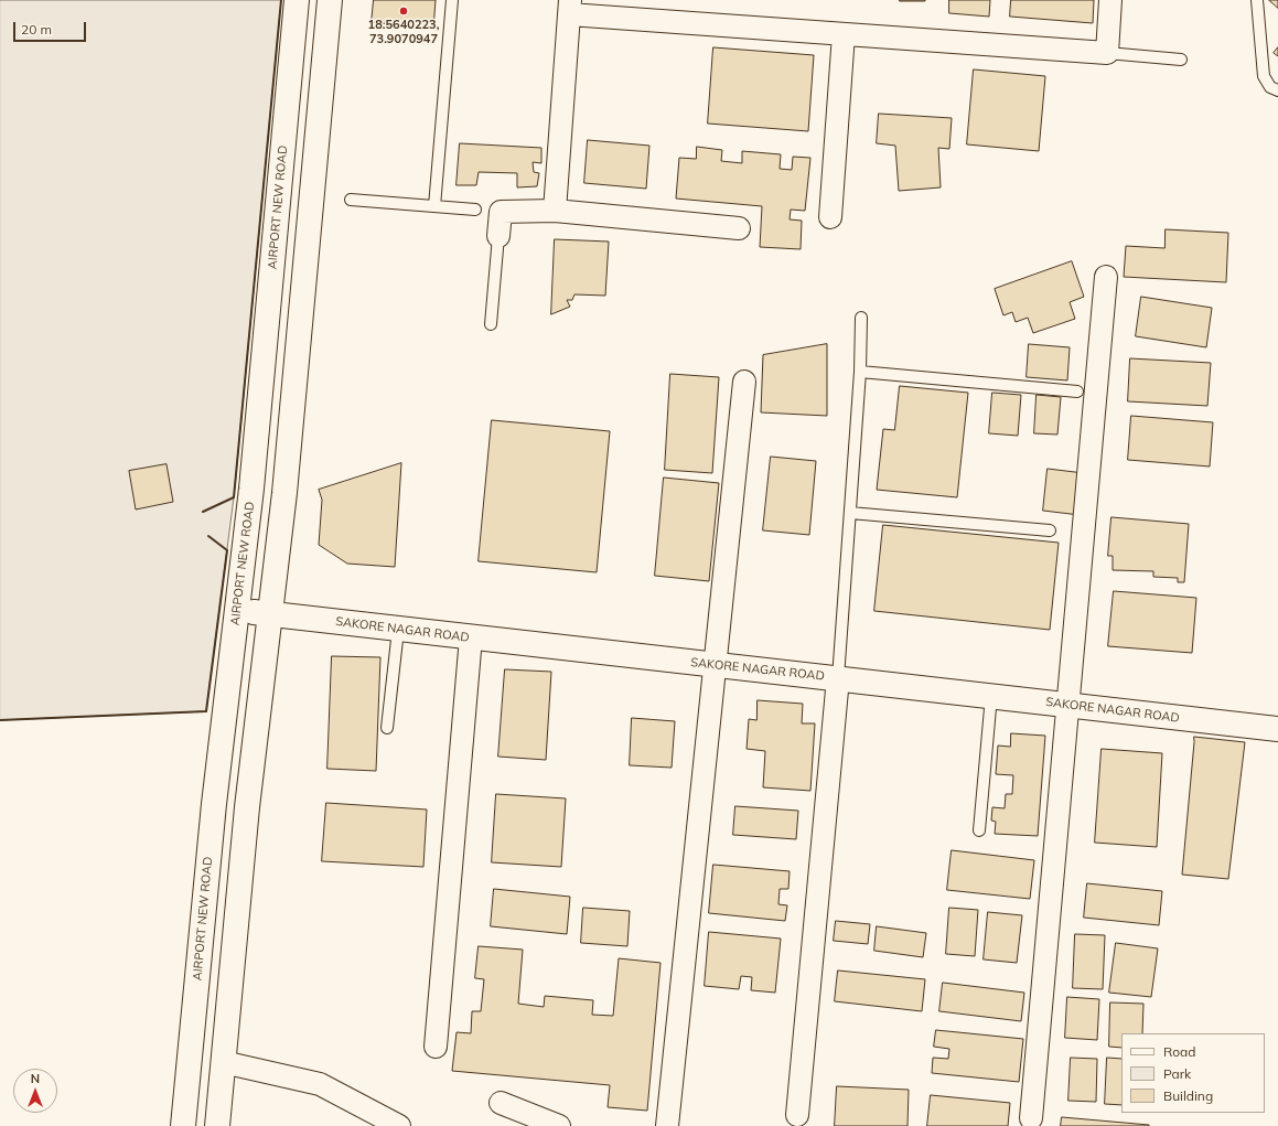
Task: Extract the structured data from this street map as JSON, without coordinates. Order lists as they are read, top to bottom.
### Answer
{
  "streets": {
    "main road": ["AIRPORT NEW ROAD", "SAKORE NAGAR ROAD"]
  },
  "crossings": [
    ["AIRPORT NEW ROAD", "SAKORE NAGAR ROAD"]
  ],
  "places": ["18.5640223, 73.9070947"],
  "legend": ["Road", "Park", "Building"],
  "scale_bar": "20 m",
  "north": "top"
}
